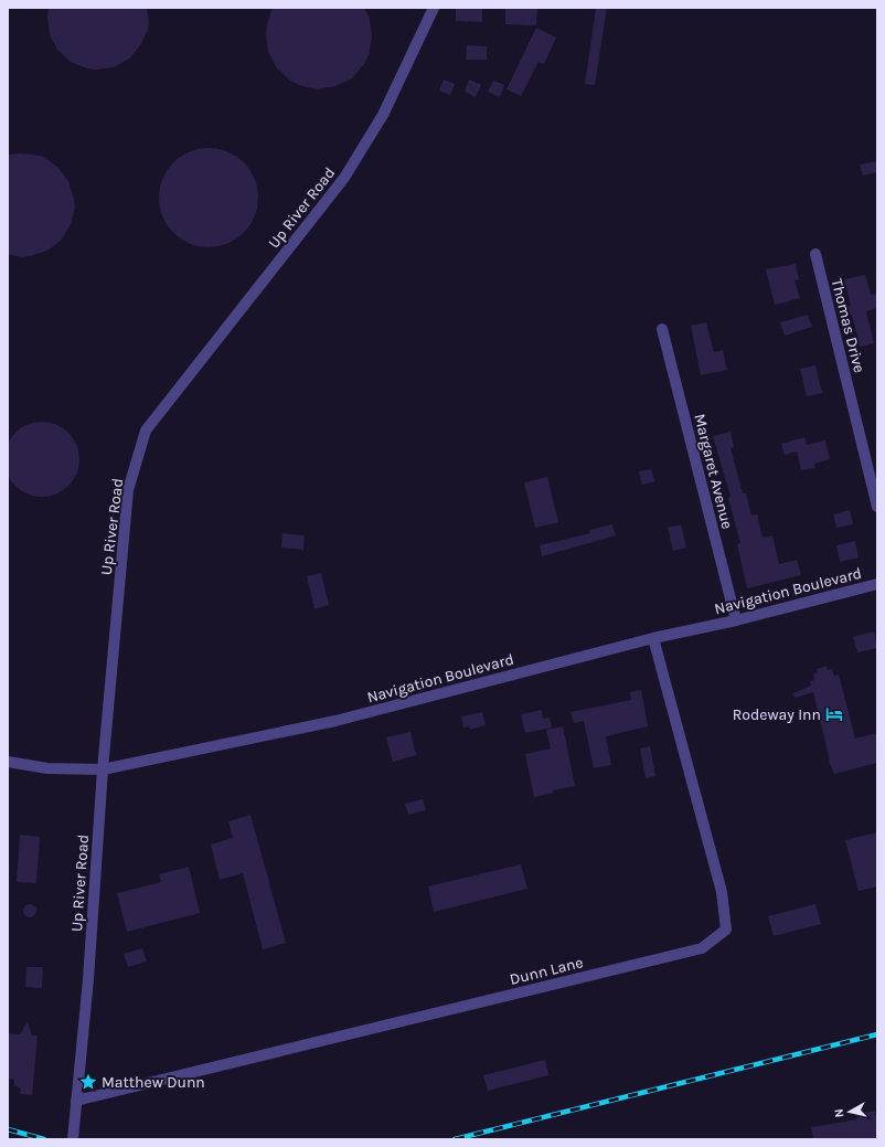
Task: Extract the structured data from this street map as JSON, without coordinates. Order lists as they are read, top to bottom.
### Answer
{
  "streets": {
    "street": [
      "Up River Road",
      "Thomas Drive",
      "Margaret Avenue",
      "Navigation Boulevard",
      "Dunn Lane"
    ]
  },
  "crossings": [
    ["Up River Road", "Navigation Boulevard"],
    ["Up River Road", "Dunn Lane"],
    ["Margaret Avenue", "Navigation Boulevard"],
    ["Navigation Boulevard", "Dunn Lane"]
  ],
  "places": {
    "hotel": ["Rodeway Inn"],
    "place": ["Matthew Dunn"]
  },
  "north": "left"
}
